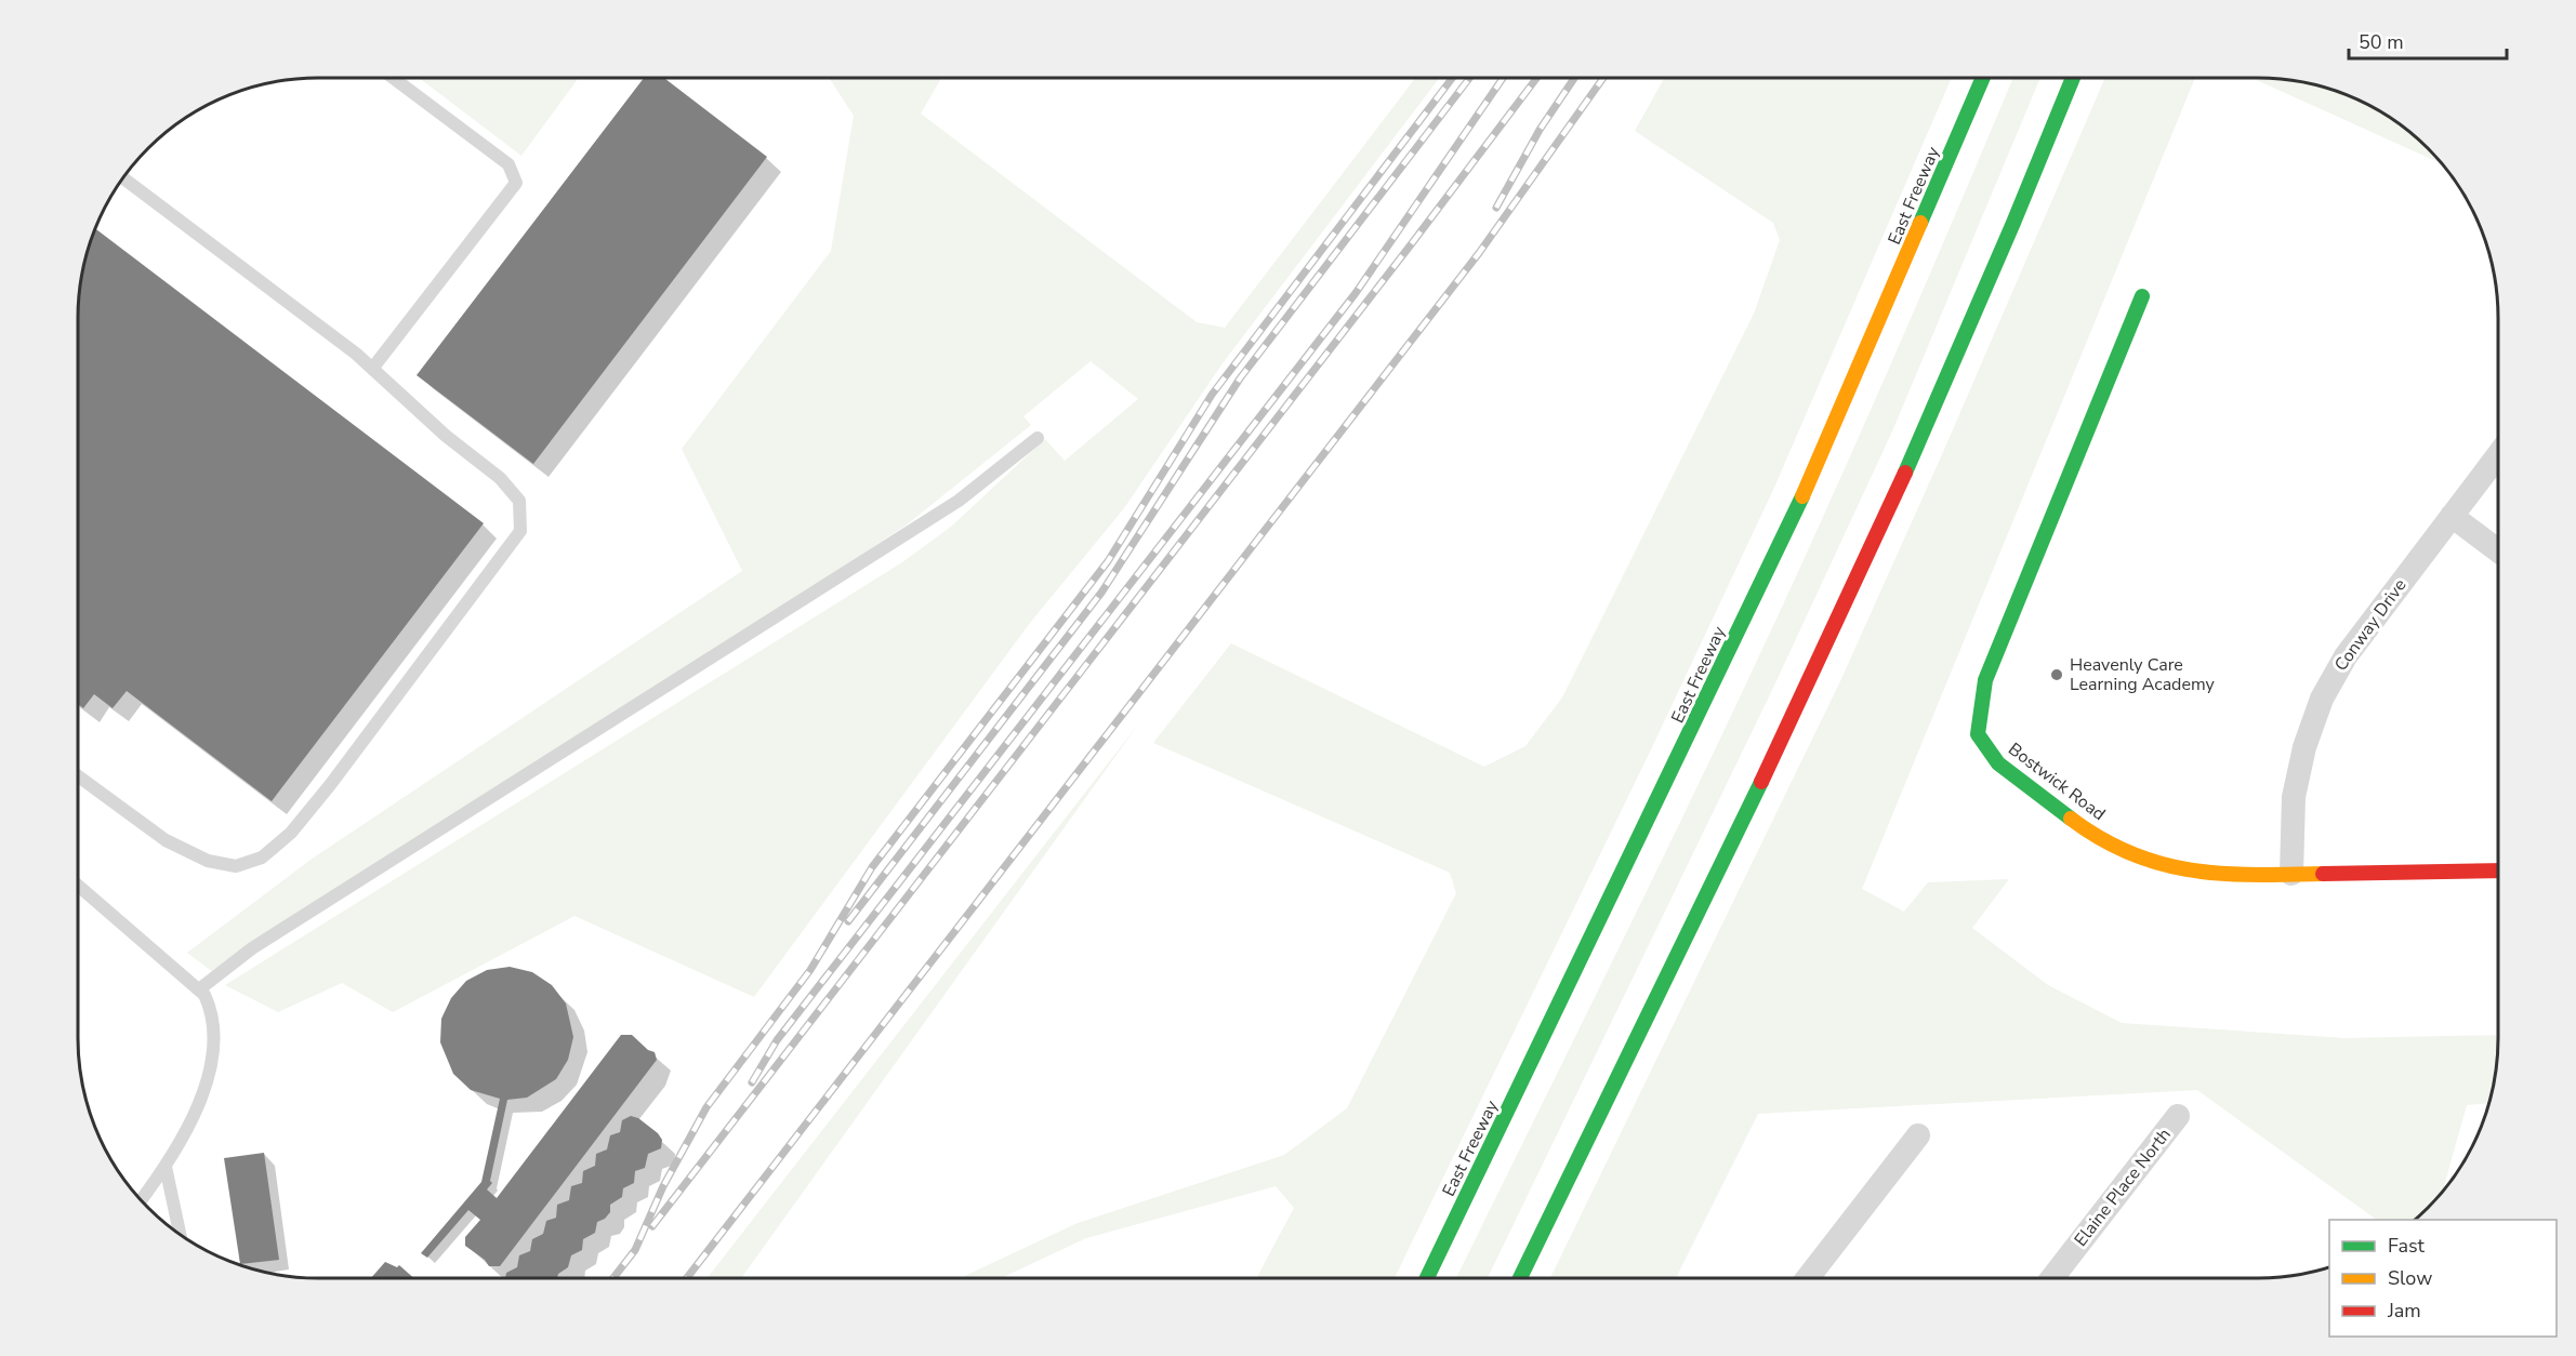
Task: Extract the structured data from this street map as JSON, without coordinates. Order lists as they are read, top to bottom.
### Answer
{
  "streets": {
    "main road": ["East Freeway", "Bostwick Road"],
    "street": ["Conway Drive", "Elaine Place North"]
  },
  "crossings": [
    ["Conway Drive", "Bostwick Road"]
  ],
  "places": ["Heavenly Care Learning Academy"],
  "legend": ["Fast", "Slow", "Jam"],
  "scale_bar": "50 m"
}
